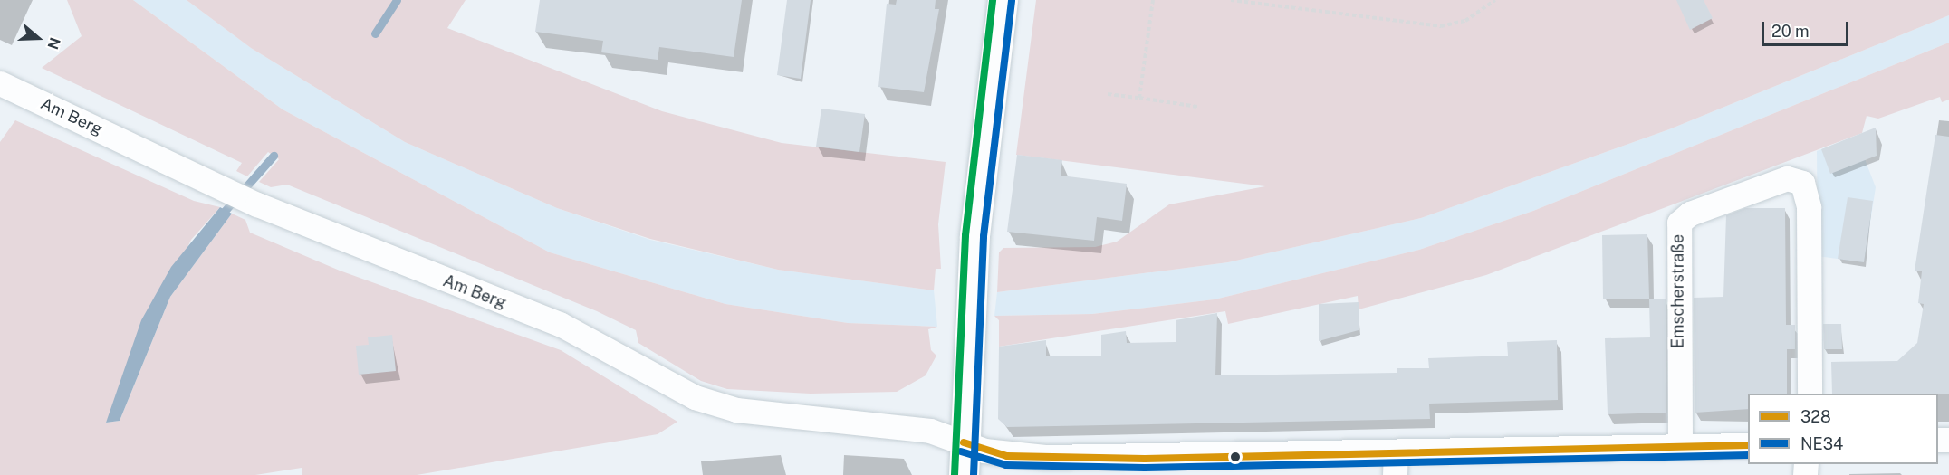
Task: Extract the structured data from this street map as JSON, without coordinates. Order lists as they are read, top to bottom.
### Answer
{
  "streets": {
    "street": ["Am Berg", "Emscherstraße"]
  },
  "lines": ["transit line NE34", "transit line 328"],
  "legend": ["328", "NE34"],
  "scale_bar": "20 m",
  "north": "right"
}
